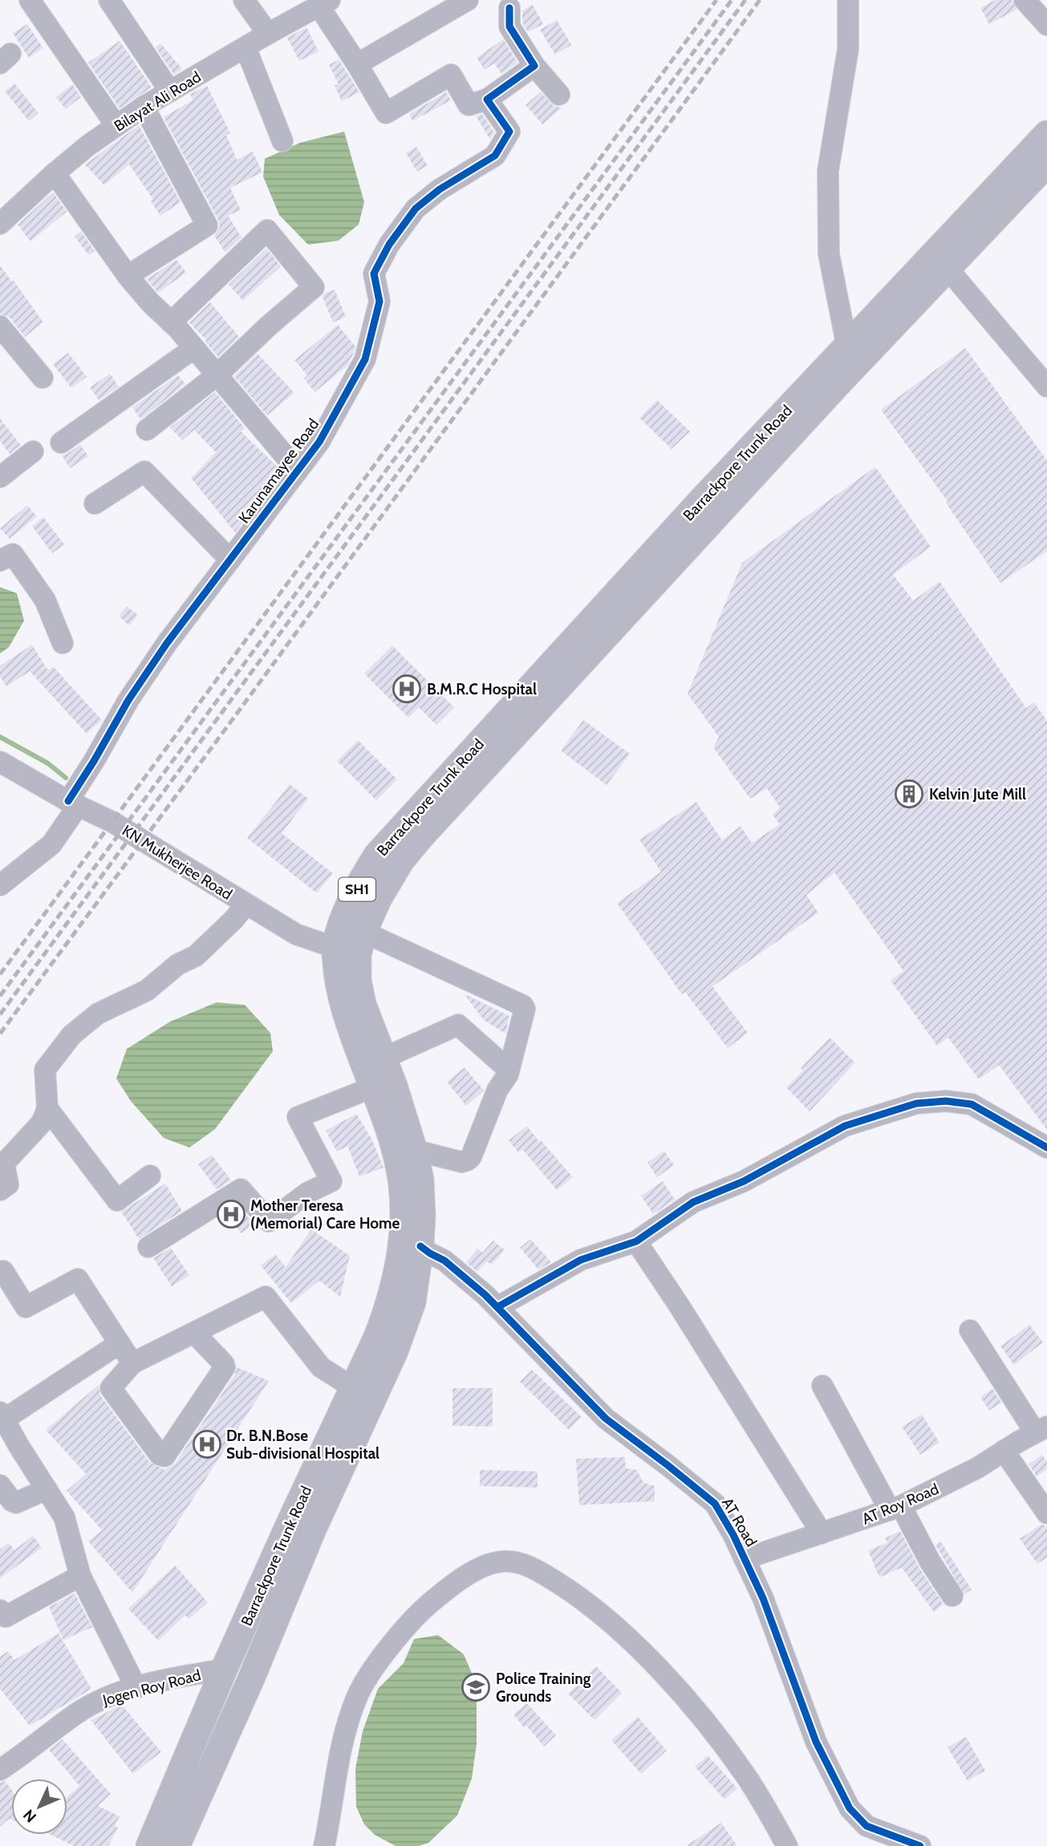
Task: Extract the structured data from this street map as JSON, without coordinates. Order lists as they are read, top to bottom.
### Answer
{
  "streets": {
    "main road": ["Barrackpore Trunk Road", "SH1"],
    "street": [
      "Bilayat Ali Road",
      "Karunamayee Road",
      "KN Mukherjee Road",
      "AT Roy Road",
      "AT Road",
      "Jogen Roy Road"
    ]
  },
  "crossings": [
    ["Barrackpore Trunk Road", "KN Mukherjee Road"],
    ["Barrackpore Trunk Road", "AT Road"],
    ["Barrackpore Trunk Road", "Jogen Roy Road"],
    ["Karunamayee Road", "KN Mukherjee Road"],
    ["AT Roy Road", "AT Road"]
  ],
  "places": {
    "hospital": ["B.M.R.C Hospital", "Mother Teresa (Memorial) Care Home", "Dr. B.N.Bose Sub-divisional Hospital"],
    "building": ["Kelvin Jute Mill"],
    "school or university": ["Police Training Grounds"]
  },
  "north": "bottom left"
}
